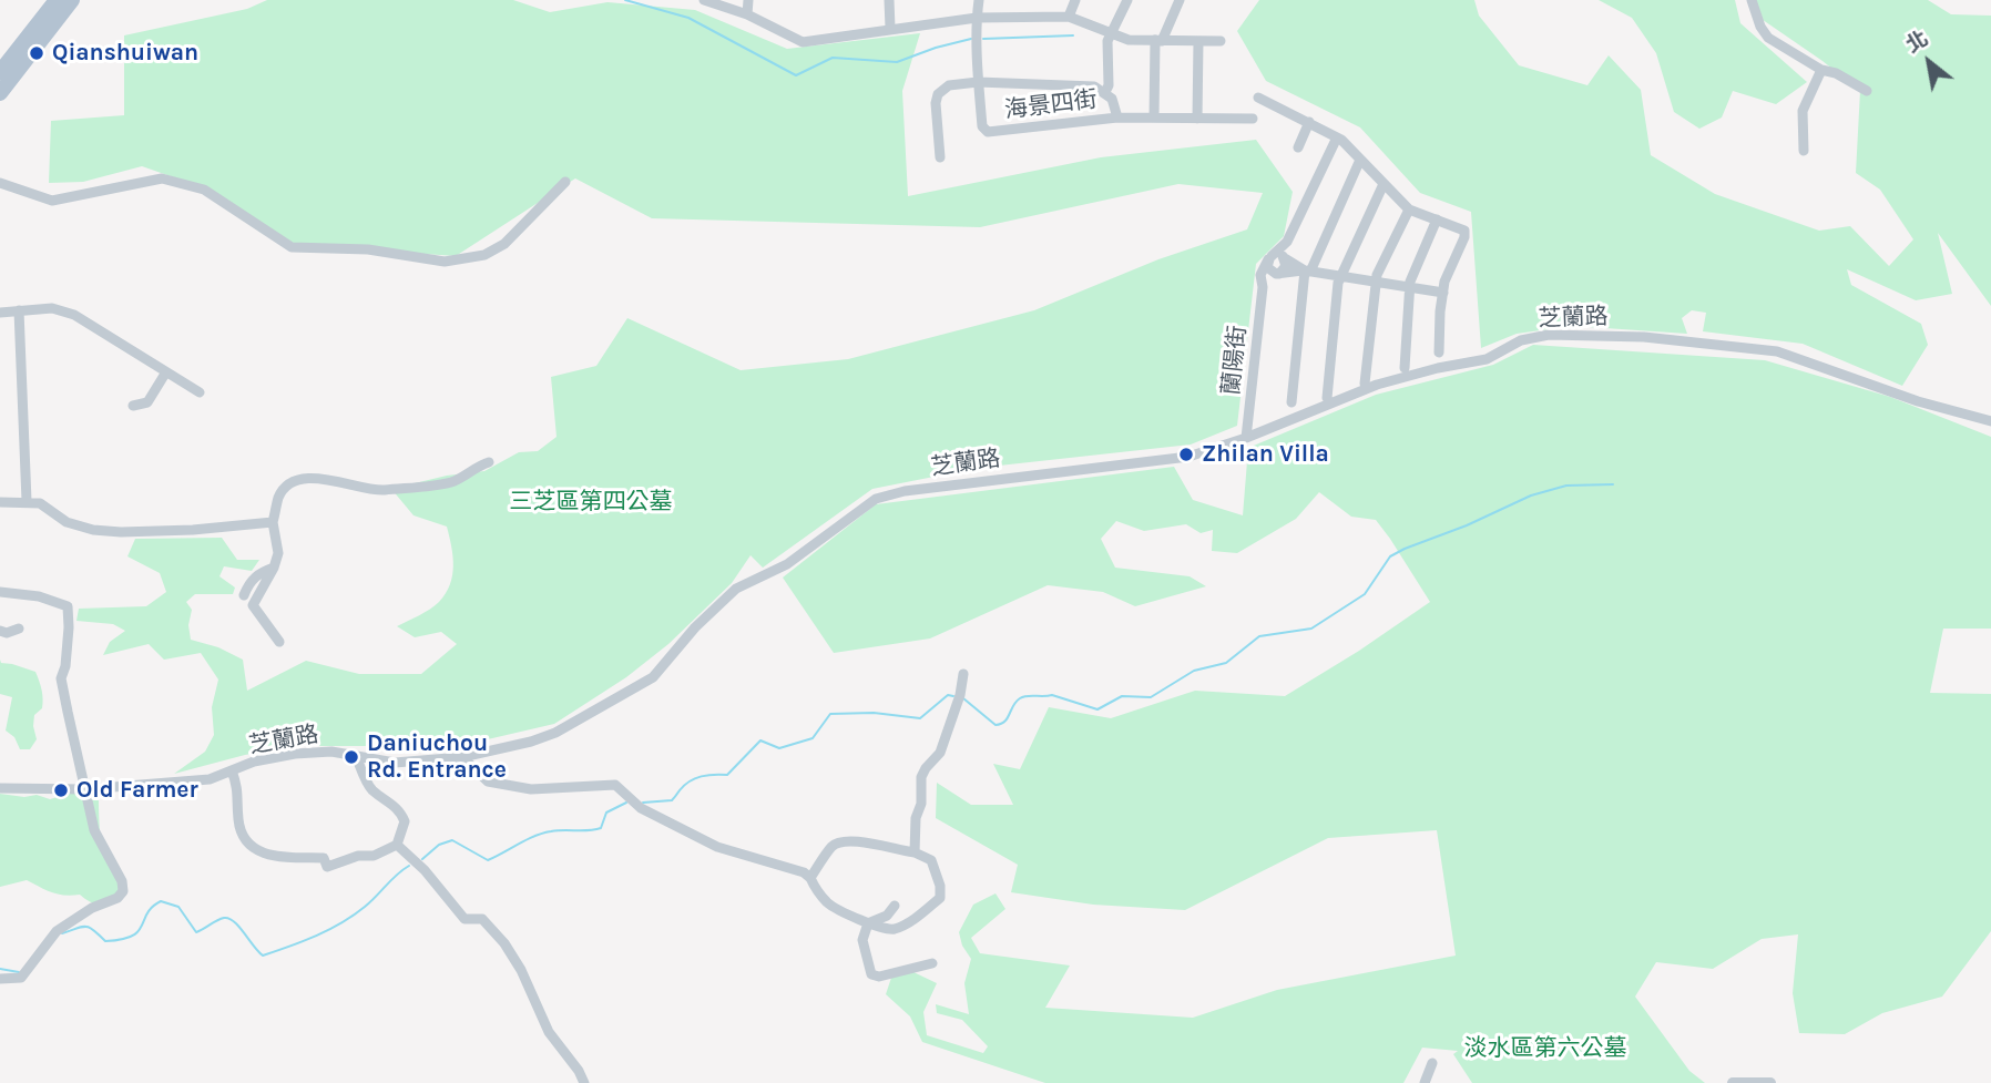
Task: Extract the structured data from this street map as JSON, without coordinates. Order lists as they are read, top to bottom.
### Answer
{
  "streets": {
    "street": ["海景四街", "芝蘭路", "蘭陽街"]
  },
  "crossings": [
    ["芝蘭路", "蘭陽街"]
  ],
  "parks": ["三芝區第四公墓", "淡水區第六公墓"],
  "places": [
    "Qianshuiwan",
    "Zhilan Villa",
    "Daniuchou Rd. Entrance",
    "Old Farmer"
  ],
  "north": "top left"
}
